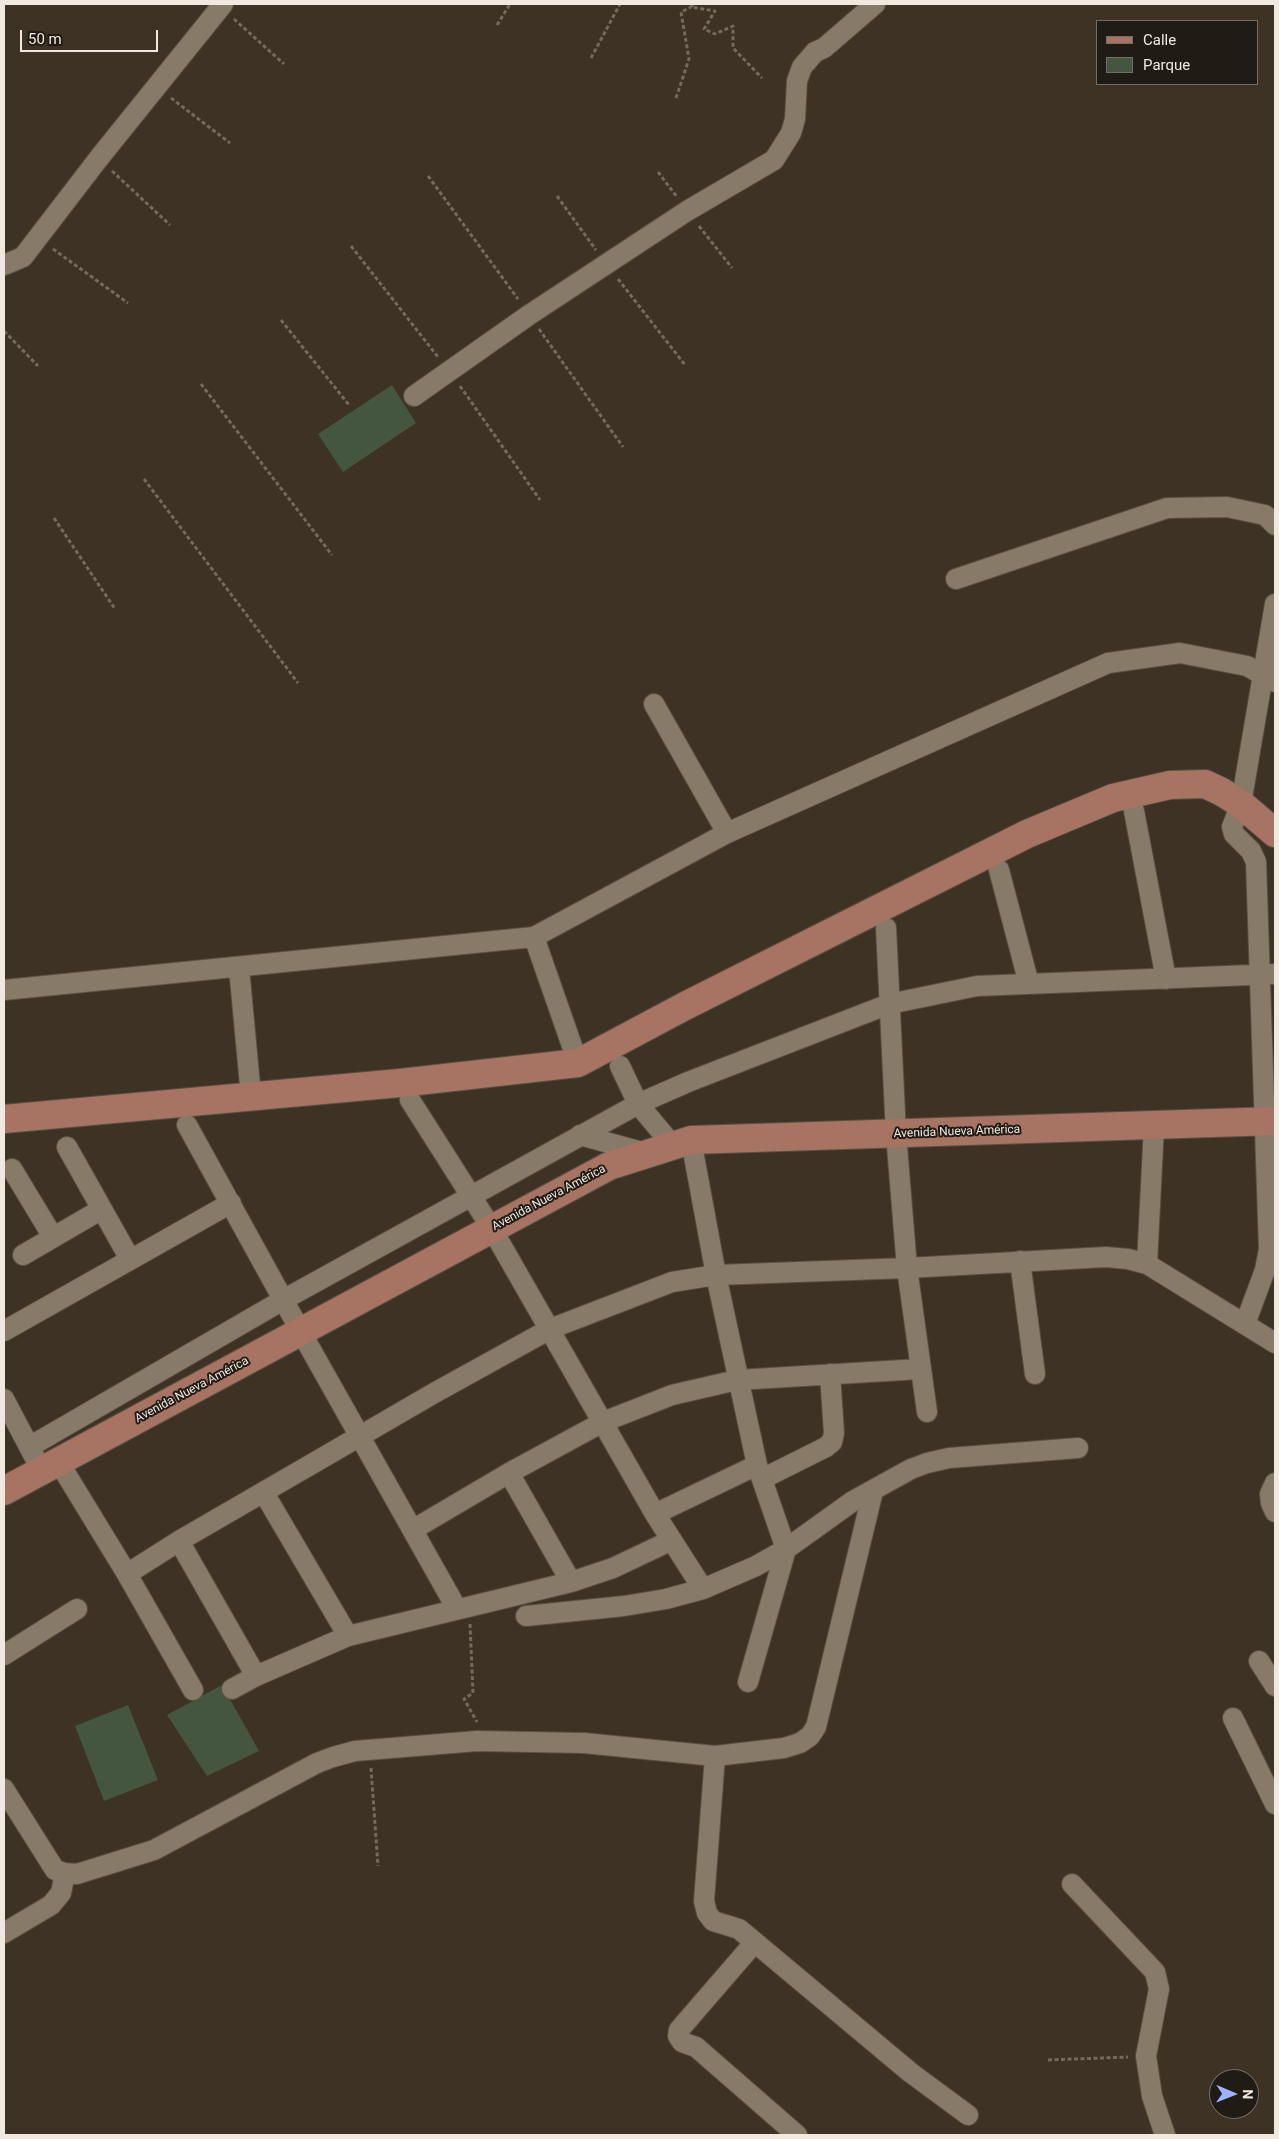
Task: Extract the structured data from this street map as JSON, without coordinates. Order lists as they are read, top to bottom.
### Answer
{
  "streets": {
    "street": ["Avenida Nueva América"]
  },
  "legend": ["Calle", "Parque"],
  "scale_bar": "50 m",
  "north": "right"
}
